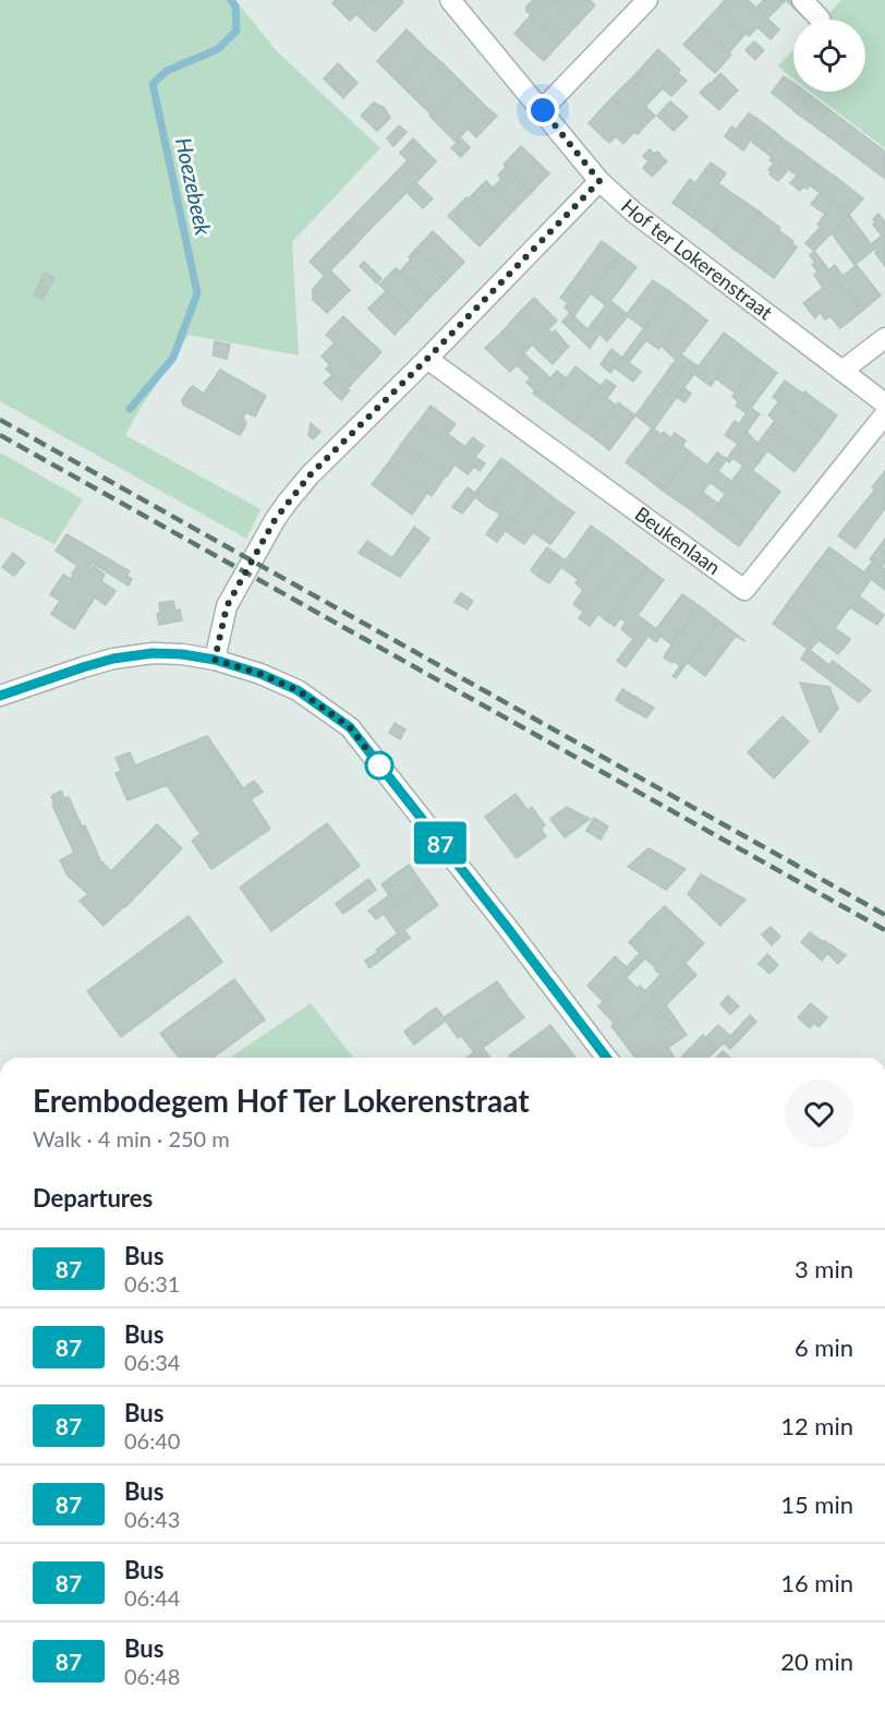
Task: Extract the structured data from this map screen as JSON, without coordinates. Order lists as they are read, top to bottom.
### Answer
{
  "streets": {
    "street": ["Hof ter Lokerenstraat", "Beukenlaan"]
  },
  "water": ["Hoezebeek"],
  "lines": ["bus line 87"],
  "page": {
    "on_map": "87",
    "heading": [
      ["Erembodegem Hof Ter Lokerenstraat", "Walk · 4 min · 250 m"],
      "Departures"
    ],
    "list": [
      {
        "mark": "87",
        "name": "Bus",
        "note": "06:31",
        "value": "3 min"
      },
      {
        "mark": "87",
        "name": "Bus",
        "note": "06:34",
        "value": "6 min"
      },
      {
        "mark": "87",
        "name": "Bus",
        "note": "06:40",
        "value": "12 min"
      },
      {
        "mark": "87",
        "name": "Bus",
        "note": "06:43",
        "value": "15 min"
      },
      {
        "mark": "87",
        "name": "Bus",
        "note": "06:44",
        "value": "16 min"
      },
      {
        "mark": "87",
        "name": "Bus",
        "note": "06:48",
        "value": "20 min"
      }
    ]
  }
}
